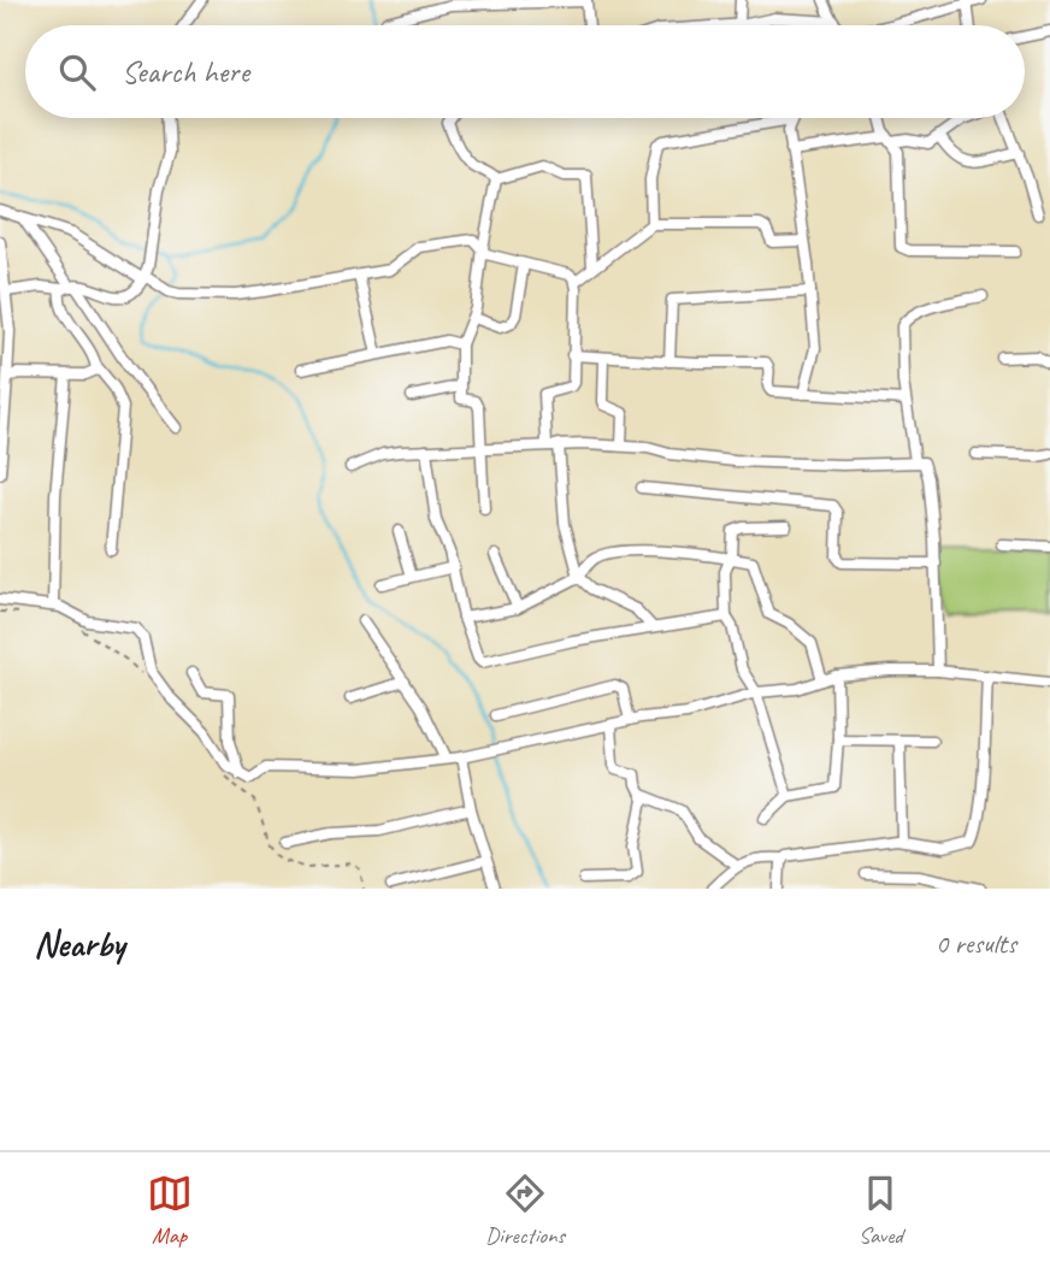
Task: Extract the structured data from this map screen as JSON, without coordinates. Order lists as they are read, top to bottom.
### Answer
{
  "page": {
    "search": "Search here",
    "heading": ["Nearby", "0 results"],
    "nav": ["Map", "Directions", "Saved"]
  }
}
